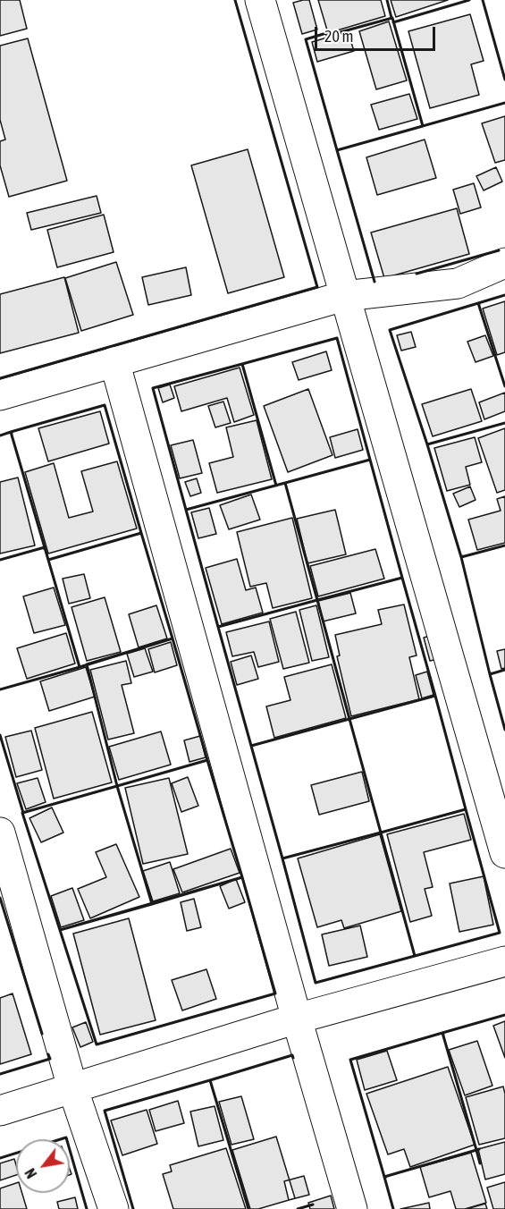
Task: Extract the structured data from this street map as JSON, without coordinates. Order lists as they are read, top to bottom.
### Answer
{
  "scale_bar": "20 m",
  "north": "bottom left"
}
